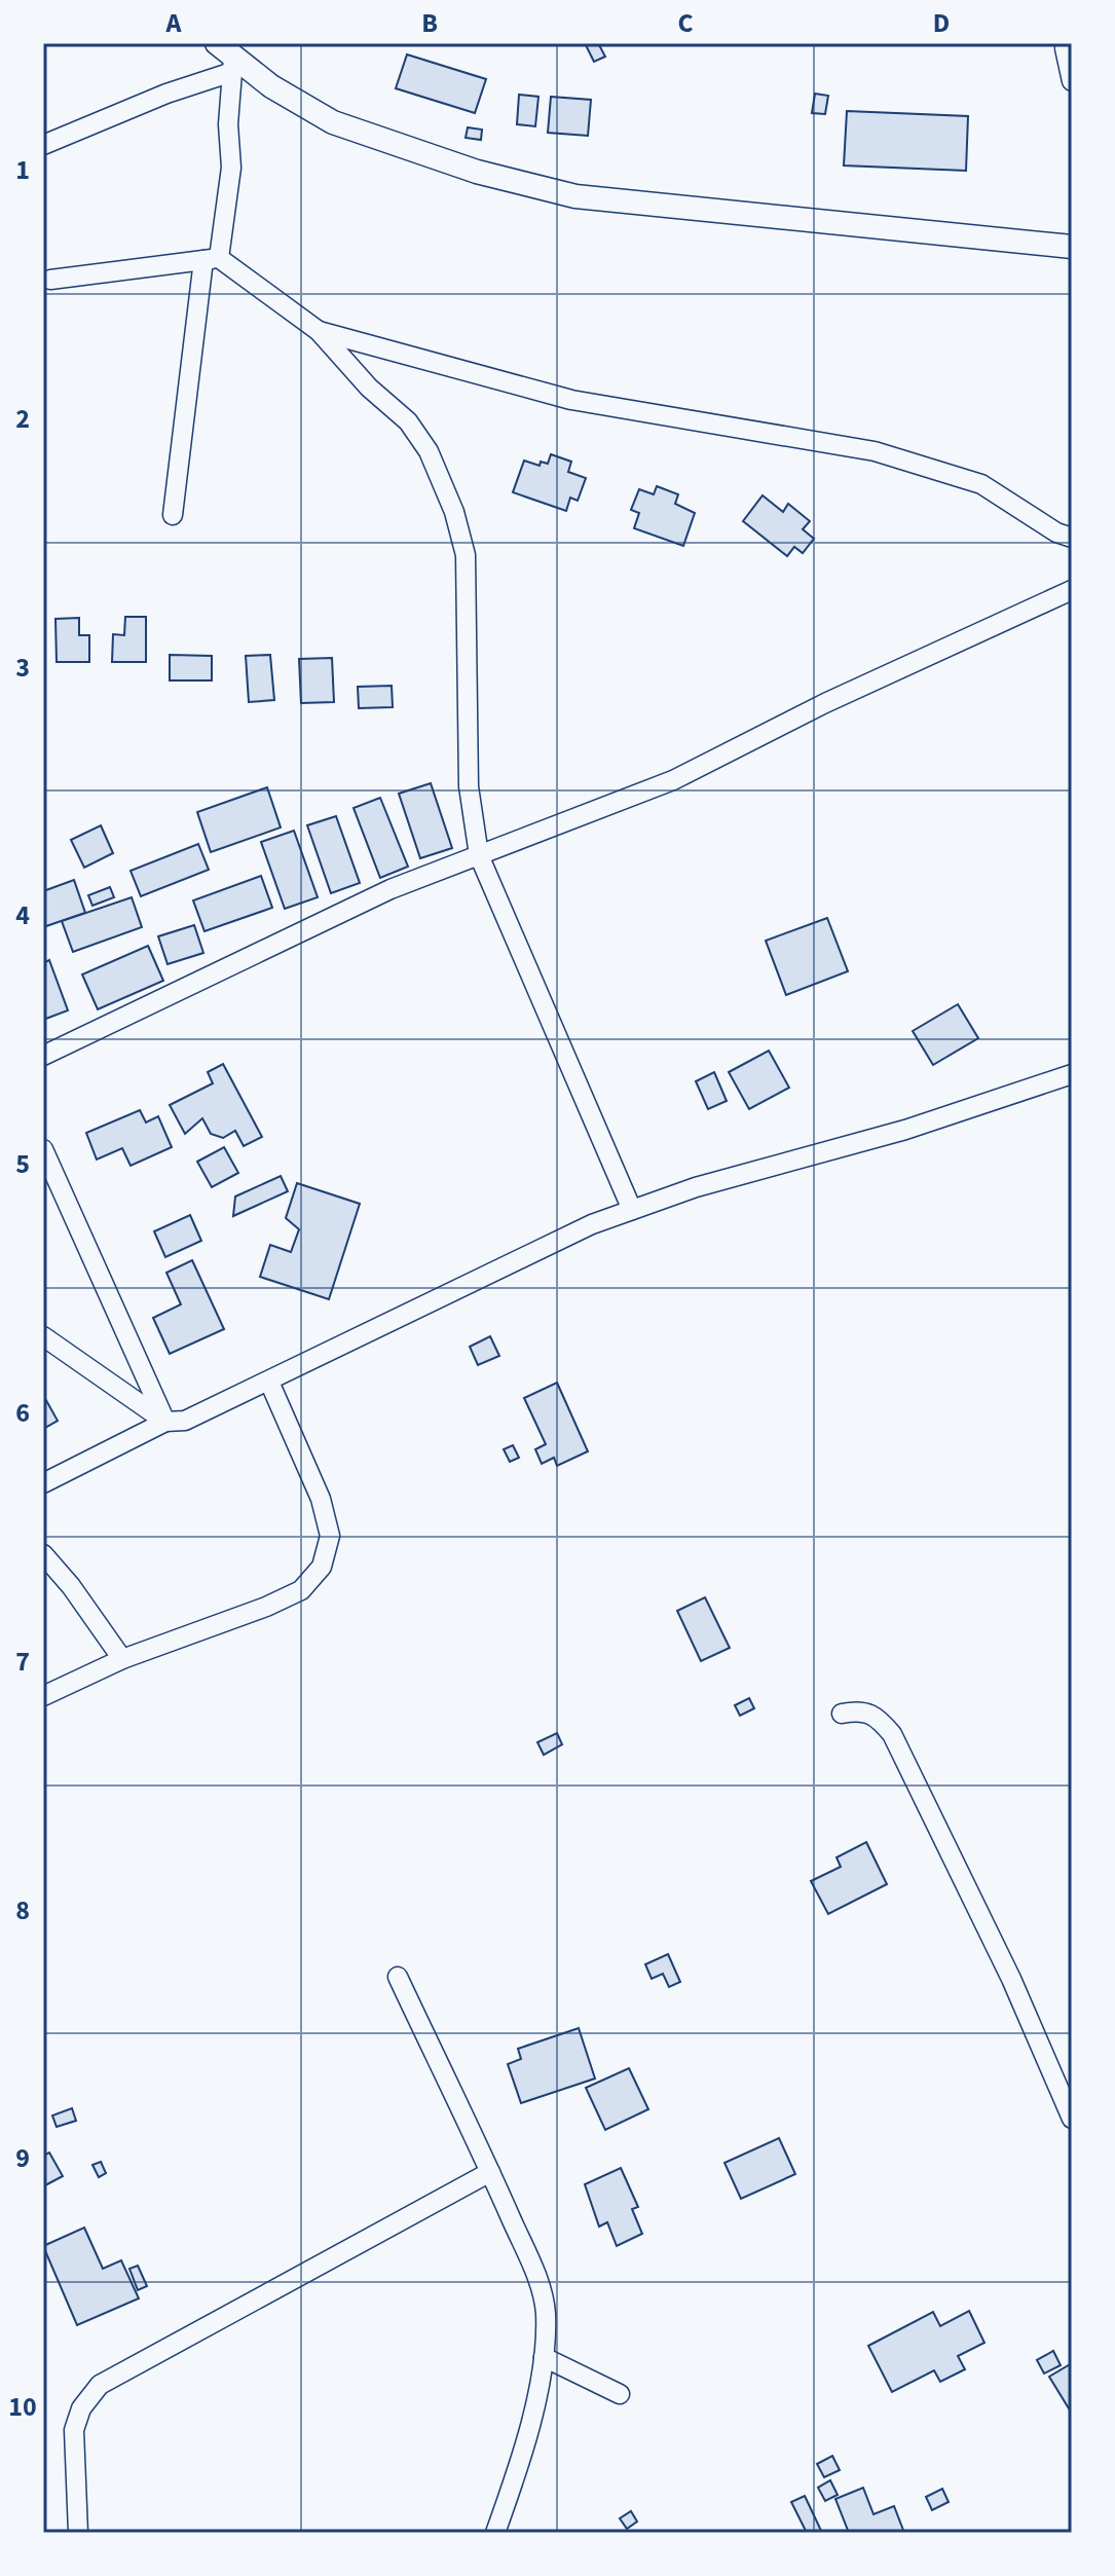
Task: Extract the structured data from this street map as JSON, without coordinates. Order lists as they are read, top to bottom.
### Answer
{
  "grid": {
    "columns": [
      "A",
      "B",
      "C",
      "D"
    ],
    "rows": [
      "1",
      "2",
      "3",
      "4",
      "5",
      "6",
      "7",
      "8",
      "9",
      "10"
    ]
  }
}
